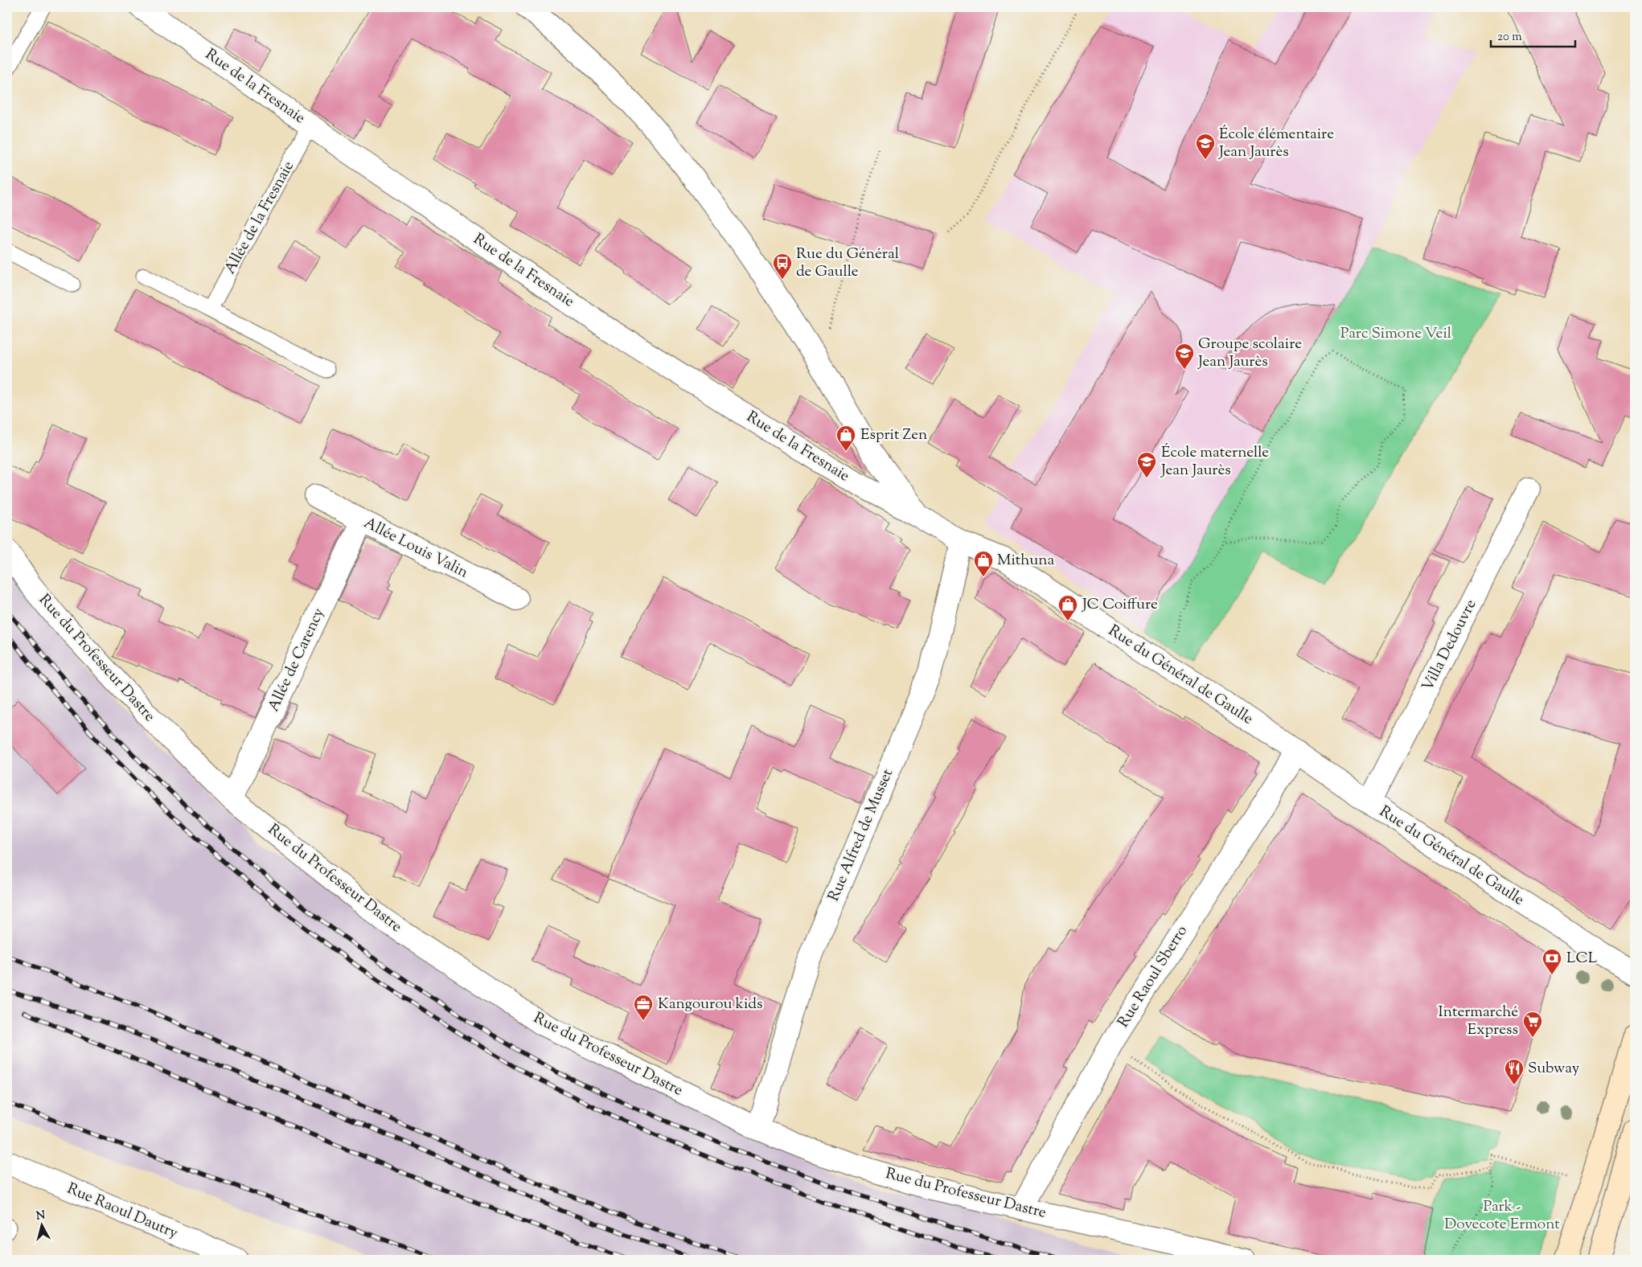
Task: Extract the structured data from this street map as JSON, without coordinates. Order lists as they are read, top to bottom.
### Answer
{
  "streets": {
    "street": [
      "Rue de la Fresnaie",
      "Allée Louis Valin",
      "Villa Dedouvre",
      "Rue du Professeur Dastre",
      "Allée de Carency",
      "Rue du Général de Gaulle",
      "Rue Alfred de Musset",
      "Rue Raoul Sberro",
      "Rue Raoul Dautry"
    ],
    "lane": ["Allée de la Fresnaie"]
  },
  "crossings": [
    ["Rue de la Fresnaie", "Allée de la Fresnaie"],
    ["Rue de la Fresnaie", "Rue du Général de Gaulle"],
    ["Allée Louis Valin", "Allée de Carency"],
    ["Villa Dedouvre", "Rue du Général de Gaulle"],
    ["Rue du Professeur Dastre", "Allée de Carency"],
    ["Rue du Professeur Dastre", "Rue Alfred de Musset"],
    ["Rue du Professeur Dastre", "Rue Raoul Sberro"],
    ["Rue du Général de Gaulle", "Rue Alfred de Musset"],
    ["Rue du Général de Gaulle", "Rue Raoul Sberro"]
  ],
  "parks": ["Parc Simone Veil", "Park - Dovecote Ermont"],
  "places": {
    "school or university": ["École élémentaire Jean Jaurès", "Groupe scolaire Jean Jaurès", "École maternelle Jean Jaurès"],
    "bus stop": ["Rue du Général de Gaulle"],
    "shop": ["Esprit Zen", "Mithuna", "JC Coiffure"],
    "bank": ["LCL"],
    "office": ["Kangourou kids"],
    "supermarket": ["Intermarché Express"],
    "restaurant": ["Subway"]
  },
  "scale_bar": "20 m",
  "north": "top"
}
